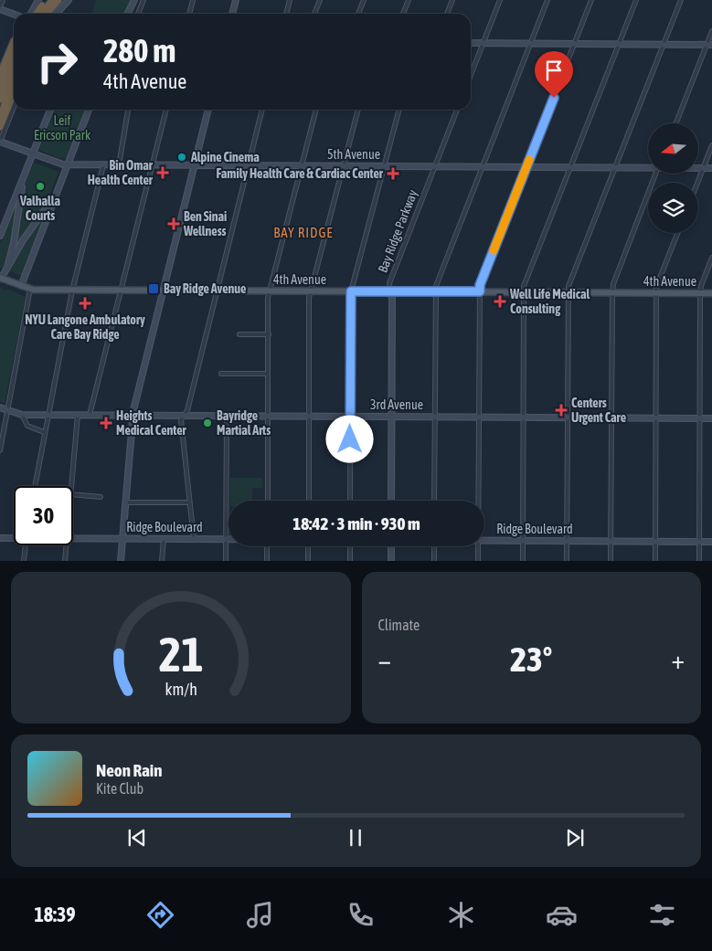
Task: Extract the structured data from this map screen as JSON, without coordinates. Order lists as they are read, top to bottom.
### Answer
{
  "streets": {
    "main road": ["4th Avenue"],
    "street": [
      "5th Avenue",
      "Bay Ridge Parkway",
      "3rd Avenue",
      "Ridge Boulevard"
    ]
  },
  "crossings": [
    ["5th Avenue", "Bay Ridge Parkway"],
    ["Bay Ridge Parkway", "4th Avenue"],
    ["Bay Ridge Parkway", "3rd Avenue"]
  ],
  "districts": ["BAY RIDGE"],
  "parks": ["Leif Ericson Park"],
  "places": {
    "other": ["Alpine Cinema", "Valhalla Courts", "Bayridge Martial Arts"],
    "health": [
      "Bin Omar Health Center",
      "Family Health Care & Cardiac Center",
      "Ben Sinai Wellness",
      "Well Life Medical Consulting",
      "NYU Langone Ambulatory Care Bay Ridge",
      "Centers Urgent Care",
      "Heights Medical Center"
    ],
    "transit": ["Bay Ridge Avenue"]
  },
  "north": "left",
  "page": {
    "turn": ["280 m", "4th Avenue"],
    "limit": "30",
    "trip": "18:42 · 3 min · 930 m",
    "tile": "Climate",
    "heat": ["−", "23°", "+"],
    "song": ["Neon Rain", "Kite Club"],
    "tabs": "18:39",
    "gauge": ["21", "km/h"]
  }
}
